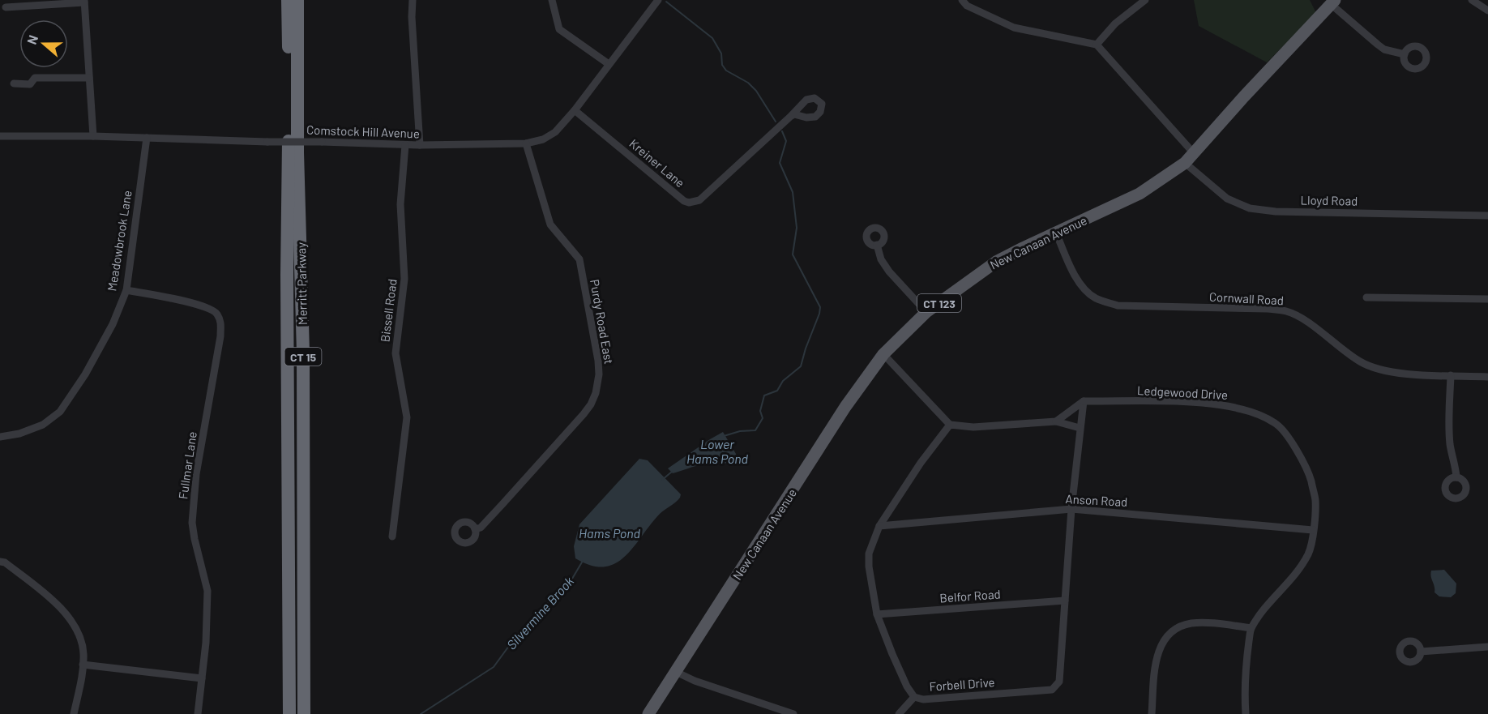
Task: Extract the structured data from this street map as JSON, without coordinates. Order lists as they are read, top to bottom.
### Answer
{
  "streets": {
    "highway": ["Merritt Parkway", "CT 15"],
    "main road": ["New Canaan Avenue", "CT 123"],
    "street": [
      "Comstock Hill Avenue",
      "Kreiner Lane",
      "Lloyd Road",
      "Meadowbrook Lane",
      "Cornwall Road",
      "Bissell Road",
      "Purdy Road East",
      "Ledgewood Drive",
      "Fullmar Lane",
      "Anson Road",
      "Belfor Road",
      "Forbell Drive"
    ]
  },
  "crossings": [
    ["Comstock Hill Avenue", "Kreiner Lane"],
    ["Comstock Hill Avenue", "Meadowbrook Lane"],
    ["Comstock Hill Avenue", "Bissell Road"],
    ["Comstock Hill Avenue", "Purdy Road East"],
    ["Lloyd Road", "New Canaan Avenue"],
    ["Meadowbrook Lane", "Fullmar Lane"],
    ["New Canaan Avenue", "Cornwall Road"],
    ["Ledgewood Drive", "Anson Road"],
    ["Ledgewood Drive", "Forbell Drive"],
    ["Anson Road", "Forbell Drive"],
    ["Belfor Road", "Forbell Drive"]
  ],
  "water": ["Lower Hams Pond", "Hams Pond", "Silvermine Brook"],
  "north": "left"
}
